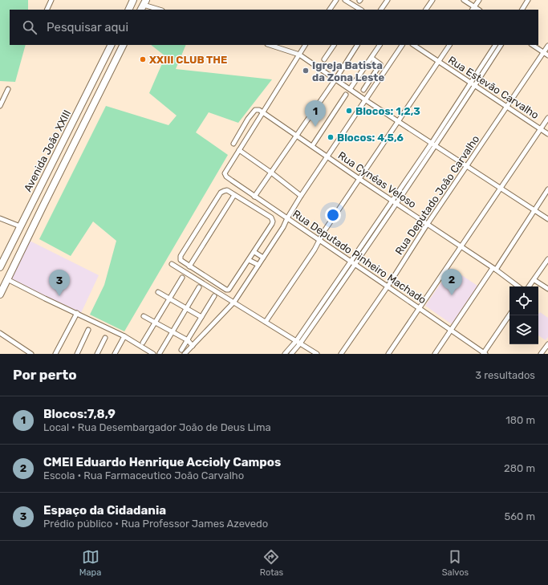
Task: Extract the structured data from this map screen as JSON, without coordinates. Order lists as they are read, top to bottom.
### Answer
{
  "streets": {
    "main road": ["Avenida João XXIII"],
    "street": [
      "Rua Estevão Carvalho",
      "Rua Cynéas Veloso",
      "Rua Deputado João Carvalho",
      "Rua Deputado Pinheiro Machado"
    ]
  },
  "crossings": [
    ["Rua Estevão Carvalho", "Rua Deputado João Carvalho"],
    ["Rua Cynéas Veloso", "Rua Deputado João Carvalho"],
    ["Rua Deputado João Carvalho", "Rua Deputado Pinheiro Machado"]
  ],
  "places": [
    "XXIII CLUB THE",
    "Igreja Batista da Zona Leste",
    "Blocos: 1,2,3",
    "Blocos: 4,5,6"
  ],
  "page": {
    "search": "Pesquisar aqui",
    "pins": ["1", "2", "3"],
    "heading": ["Por perto", "3 resultados"],
    "list": [
      {
        "mark": "1",
        "name": "Blocos:7,8,9",
        "note": "Local · Rua Desembargador João de Deus Lima",
        "value": "180 m"
      },
      {
        "mark": "2",
        "name": "CMEI Eduardo Henrique Accioly Campos",
        "note": "Escola · Rua Farmaceutico João Carvalho",
        "value": "280 m"
      },
      {
        "mark": "3",
        "name": "Espaço da Cidadania",
        "note": "Prédio público · Rua Professor James Azevedo",
        "value": "560 m"
      }
    ],
    "nav": ["Mapa", "Rotas", "Salvos"]
  }
}
